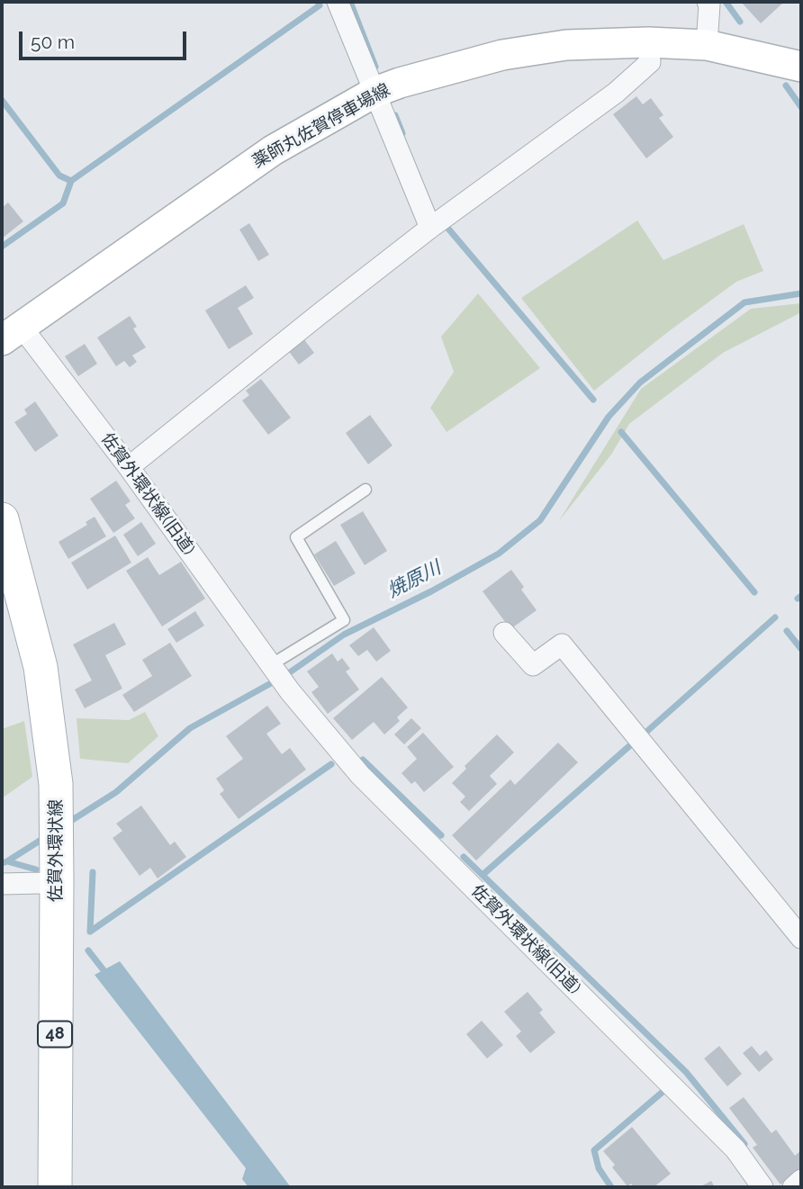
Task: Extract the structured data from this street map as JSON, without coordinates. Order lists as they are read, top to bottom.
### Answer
{
  "streets": {
    "main road": ["薬師丸佐賀停車場線", "佐賀外環状線", "48"],
    "street": ["佐賀外環状線(旧道)"]
  },
  "crossings": [
    ["薬師丸佐賀停車場線", "佐賀外環状線(旧道)"]
  ],
  "water": ["焼原川"],
  "scale_bar": "50 m"
}
